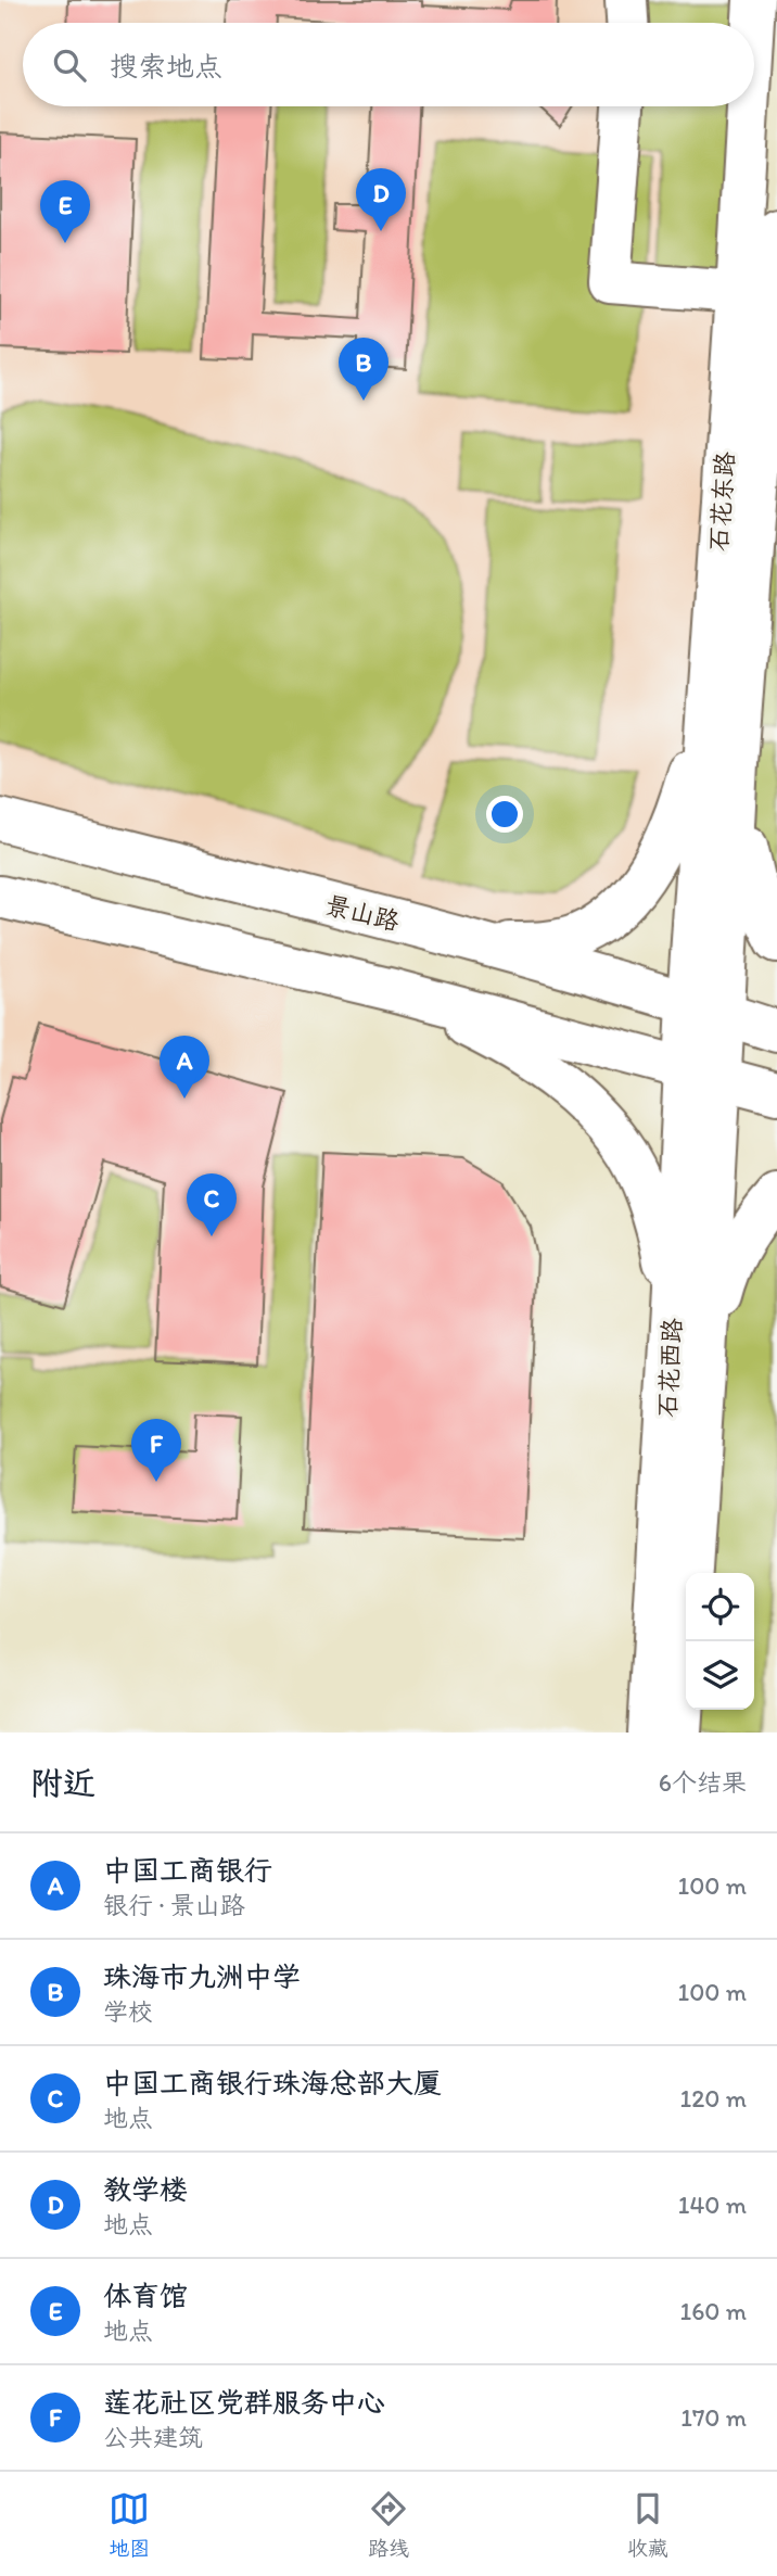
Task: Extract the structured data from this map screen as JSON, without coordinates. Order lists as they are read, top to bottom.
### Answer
{
  "streets": {
    "main road": ["石花东路", "景山路", "石花西路"]
  },
  "crossings": [
    ["石花东路", "景山路"],
    ["石花东路", "石花西路"],
    ["景山路", "石花西路"]
  ],
  "page": {
    "search": "搜索地点",
    "pins": [
      "D",
      "E",
      "B",
      "A",
      "C",
      "F"
    ],
    "heading": ["附近", "6个结果"],
    "list": [
      {
        "mark": "A",
        "name": "中国工商银行",
        "note": "银行 · 景山路",
        "value": "100 m"
      },
      {
        "mark": "B",
        "name": "珠海市九洲中学",
        "note": "学校",
        "value": "100 m"
      },
      {
        "mark": "C",
        "name": "中国工商银行珠海总部大厦",
        "note": "地点",
        "value": "120 m"
      },
      {
        "mark": "D",
        "name": "教学楼",
        "note": "地点",
        "value": "140 m"
      },
      {
        "mark": "E",
        "name": "体育馆",
        "note": "地点",
        "value": "160 m"
      },
      {
        "mark": "F",
        "name": "莲花社区党群服务中心",
        "note": "公共建筑",
        "value": "170 m"
      }
    ],
    "nav": ["地图", "路线", "收藏"]
  }
}
